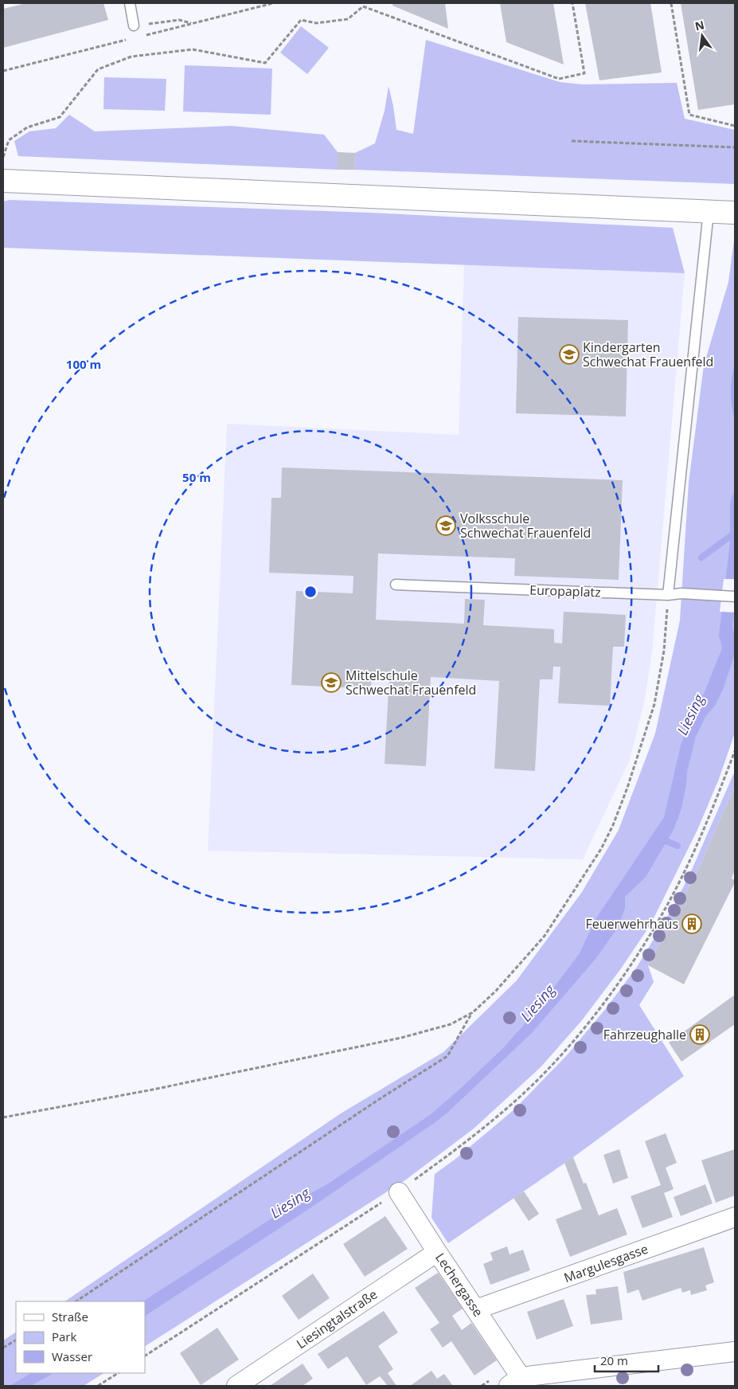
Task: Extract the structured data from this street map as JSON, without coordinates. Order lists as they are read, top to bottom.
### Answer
{
  "streets": {
    "street": ["Margulesgasse", "Lechergasse", "Liesingtalstraße"],
    "lane": ["Europaplatz"]
  },
  "crossings": [
    ["Margulesgasse", "Lechergasse"],
    ["Lechergasse", "Liesingtalstraße"]
  ],
  "water": ["Liesing"],
  "places": {
    "school or university": ["Kindergarten Schwechat Frauenfeld", "Volksschule Schwechat Frauenfeld", "Mittelschule Schwechat Frauenfeld"],
    "building": ["Feuerwehrhaus", "Fahrzeughalle"]
  },
  "legend": ["Straße", "Park", "Wasser"],
  "scale_bar": "20 m",
  "north": "top",
  "rings": ["100 m", "50 m"]
}
